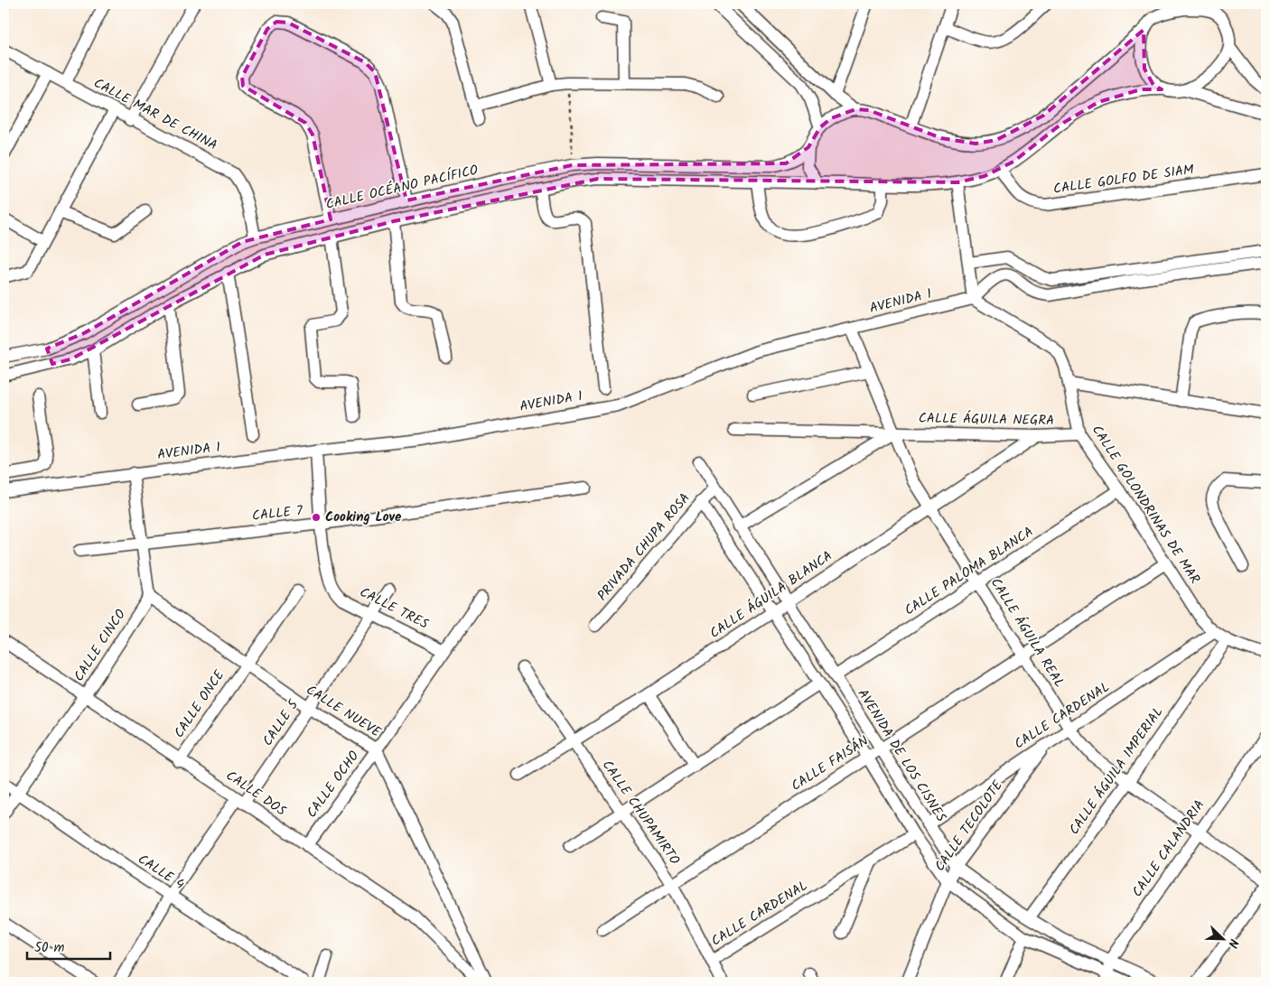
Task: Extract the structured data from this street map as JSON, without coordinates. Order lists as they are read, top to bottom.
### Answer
{
  "streets": {
    "street": [
      "CALLE MAR DE CHINA",
      "CALLE GOLFO DE SIAM",
      "CALLE OCÉANO PACÍFICO",
      "AVENIDA 1",
      "CALLE ÁGUILA NEGRA",
      "CALLE GOLONDRINAS DE MAR",
      "CALLE 7",
      "PRIVADA CHUPA ROSA",
      "CALLE PALOMA BLANCA",
      "CALLE ÁGUILA BLANCA",
      "CALLE TRES",
      "CALLE ÁGUILA REAL",
      "CALLE CINCO",
      "CALLE ONCE",
      "CALLE NUEVE",
      "CALLE CARDENAL",
      "CALLE 5",
      "AVENIDA DE LOS CISNES",
      "CALLE FAISÁN",
      "CALLE ÁGUILA IMPERIAL",
      "CALLE OCHO",
      "CALLE DOS",
      "CALLE CHUPAMIRTO",
      "CALLE TECOLOTE",
      "CALLE CALANDRIA",
      "CALLE 4"
    ]
  },
  "crossings": [
    ["CALLE MAR DE CHINA", "CALLE OCÉANO PACÍFICO"],
    ["AVENIDA 1", "CALLE GOLONDRINAS DE MAR"],
    ["AVENIDA 1", "CALLE ÁGUILA REAL"],
    ["CALLE ÁGUILA NEGRA", "CALLE GOLONDRINAS DE MAR"],
    ["CALLE ÁGUILA NEGRA", "CALLE ÁGUILA BLANCA"],
    ["CALLE ÁGUILA NEGRA", "CALLE ÁGUILA REAL"],
    ["CALLE GOLONDRINAS DE MAR", "CALLE PALOMA BLANCA"],
    ["CALLE GOLONDRINAS DE MAR", "CALLE CARDENAL"],
    ["CALLE GOLONDRINAS DE MAR", "CALLE FAISÁN"],
    ["CALLE 7", "CALLE TRES"],
    ["PRIVADA CHUPA ROSA", "AVENIDA DE LOS CISNES"],
    ["CALLE PALOMA BLANCA", "CALLE ÁGUILA REAL"],
    ["CALLE PALOMA BLANCA", "AVENIDA DE LOS CISNES"],
    ["CALLE ÁGUILA BLANCA", "CALLE ÁGUILA REAL"],
    ["CALLE ÁGUILA BLANCA", "AVENIDA DE LOS CISNES"],
    ["CALLE ÁGUILA BLANCA", "CALLE CHUPAMIRTO"],
    ["CALLE TRES", "CALLE 5"],
    ["CALLE TRES", "CALLE OCHO"],
    ["CALLE ÁGUILA REAL", "CALLE CARDENAL"],
    ["CALLE ÁGUILA REAL", "CALLE FAISÁN"],
    ["CALLE ÁGUILA REAL", "CALLE ÁGUILA IMPERIAL"],
    ["CALLE ÁGUILA REAL", "CALLE CALANDRIA"],
    ["CALLE CINCO", "CALLE NUEVE"],
    ["CALLE CINCO", "CALLE DOS"],
    ["CALLE CINCO", "CALLE 4"],
    ["CALLE ONCE", "CALLE NUEVE"],
    ["CALLE ONCE", "CALLE DOS"],
    ["CALLE NUEVE", "CALLE 5"],
    ["CALLE NUEVE", "CALLE OCHO"],
    ["CALLE CARDENAL", "AVENIDA DE LOS CISNES"],
    ["CALLE CARDENAL", "CALLE CHUPAMIRTO"],
    ["CALLE CARDENAL", "CALLE TECOLOTE"],
    ["CALLE 5", "CALLE DOS"],
    ["AVENIDA DE LOS CISNES", "CALLE FAISÁN"],
    ["AVENIDA DE LOS CISNES", "CALLE ÁGUILA IMPERIAL"],
    ["AVENIDA DE LOS CISNES", "CALLE TECOLOTE"],
    ["AVENIDA DE LOS CISNES", "CALLE CALANDRIA"],
    ["CALLE FAISÁN", "CALLE CHUPAMIRTO"],
    ["CALLE OCHO", "CALLE DOS"]
  ],
  "places": ["Cooking Love"],
  "scale_bar": "50 m",
  "north": "bottom right"
}
